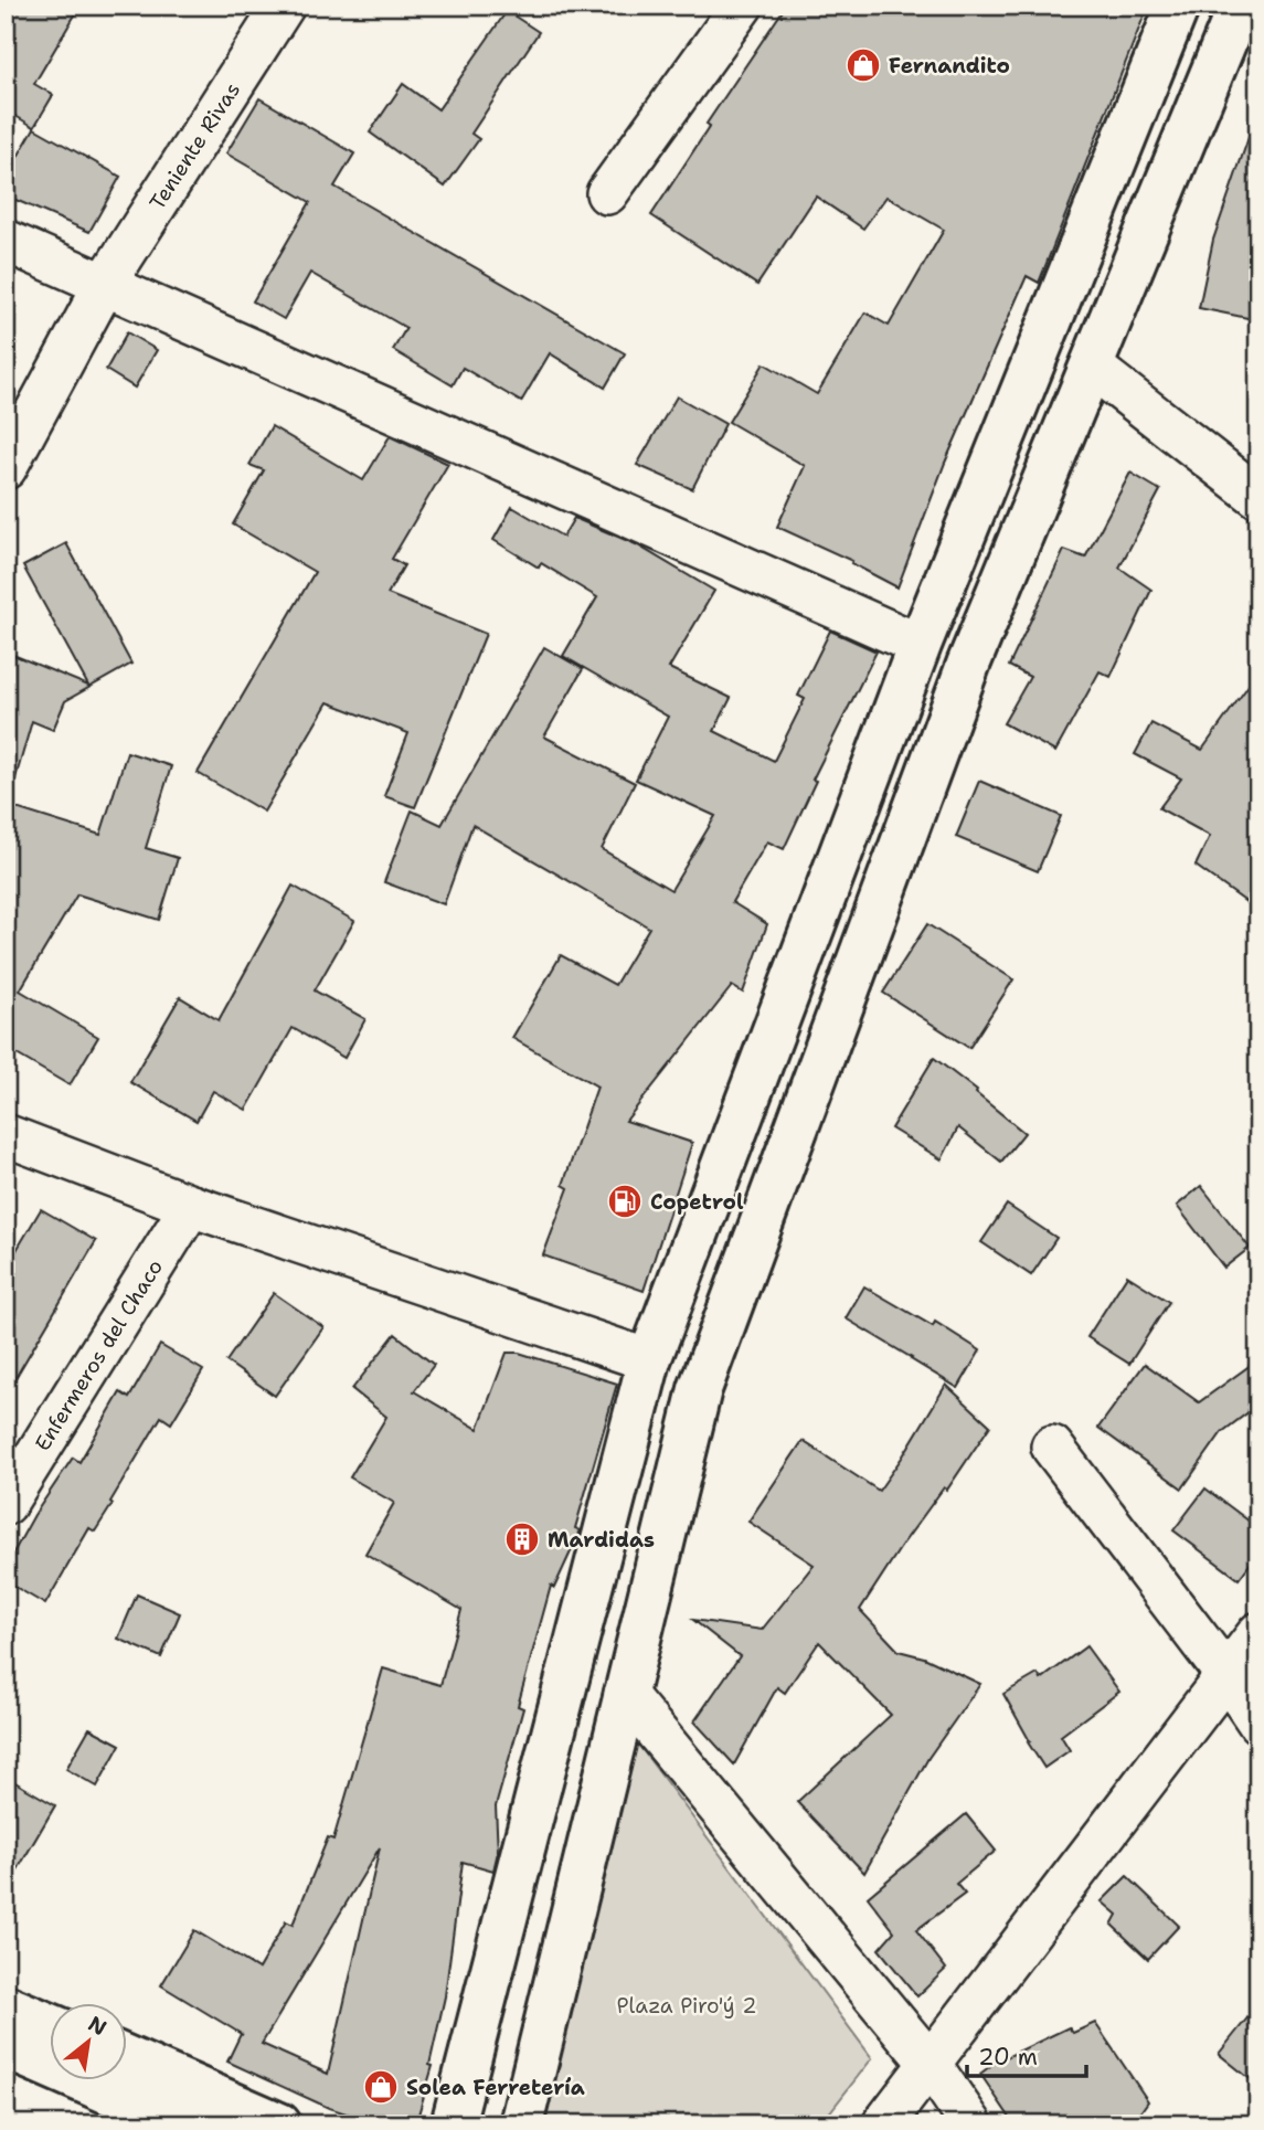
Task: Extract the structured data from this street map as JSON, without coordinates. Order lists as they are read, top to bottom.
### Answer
{
  "streets": {
    "street": ["Teniente Rivas", "Enfermeros del Chaco"]
  },
  "parks": ["Plaza Piro'ý 2"],
  "places": {
    "shop": ["Fernandito", "Solea Ferretería"],
    "fuel station": ["Copetrol"],
    "building": ["Mardidas"]
  },
  "scale_bar": "20 m",
  "north": "top right"
}
